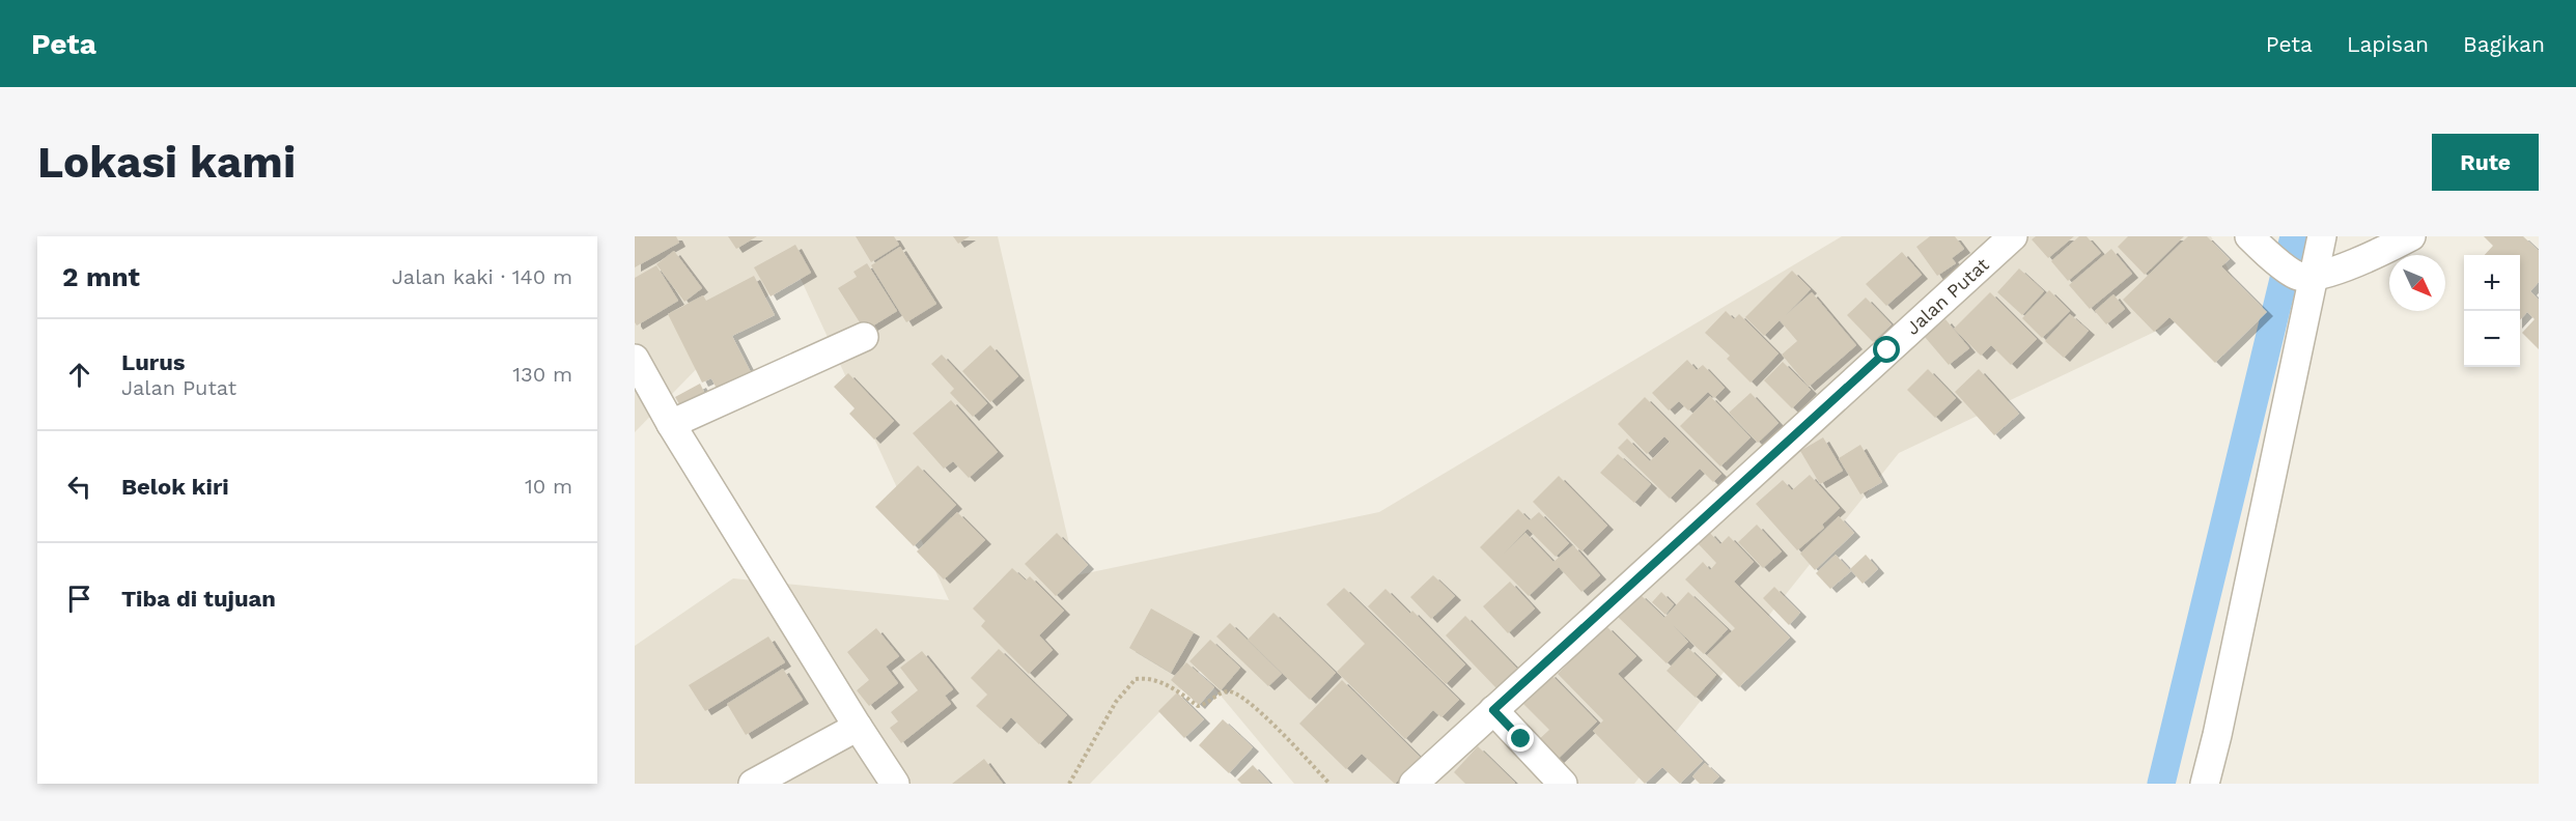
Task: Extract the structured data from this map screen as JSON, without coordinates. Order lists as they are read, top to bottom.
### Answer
{
  "streets": {
    "street": ["Jalan Putat"]
  },
  "north": "bottom right",
  "page": {
    "header": "Peta",
    "nav": ["Peta", "Lapisan", "Bagikan"],
    "buttons": "Rute",
    "title": "Lokasi kami",
    "heading": ["2 mnt", "Jalan kaki · 140 m"],
    "map_buttons": ["+", "−"],
    "list": [
      ["Lurus", "Jalan Putat", "130 m"],
      ["Belok kiri", "10 m"],
      "Tiba di tujuan"
    ]
  }
}
